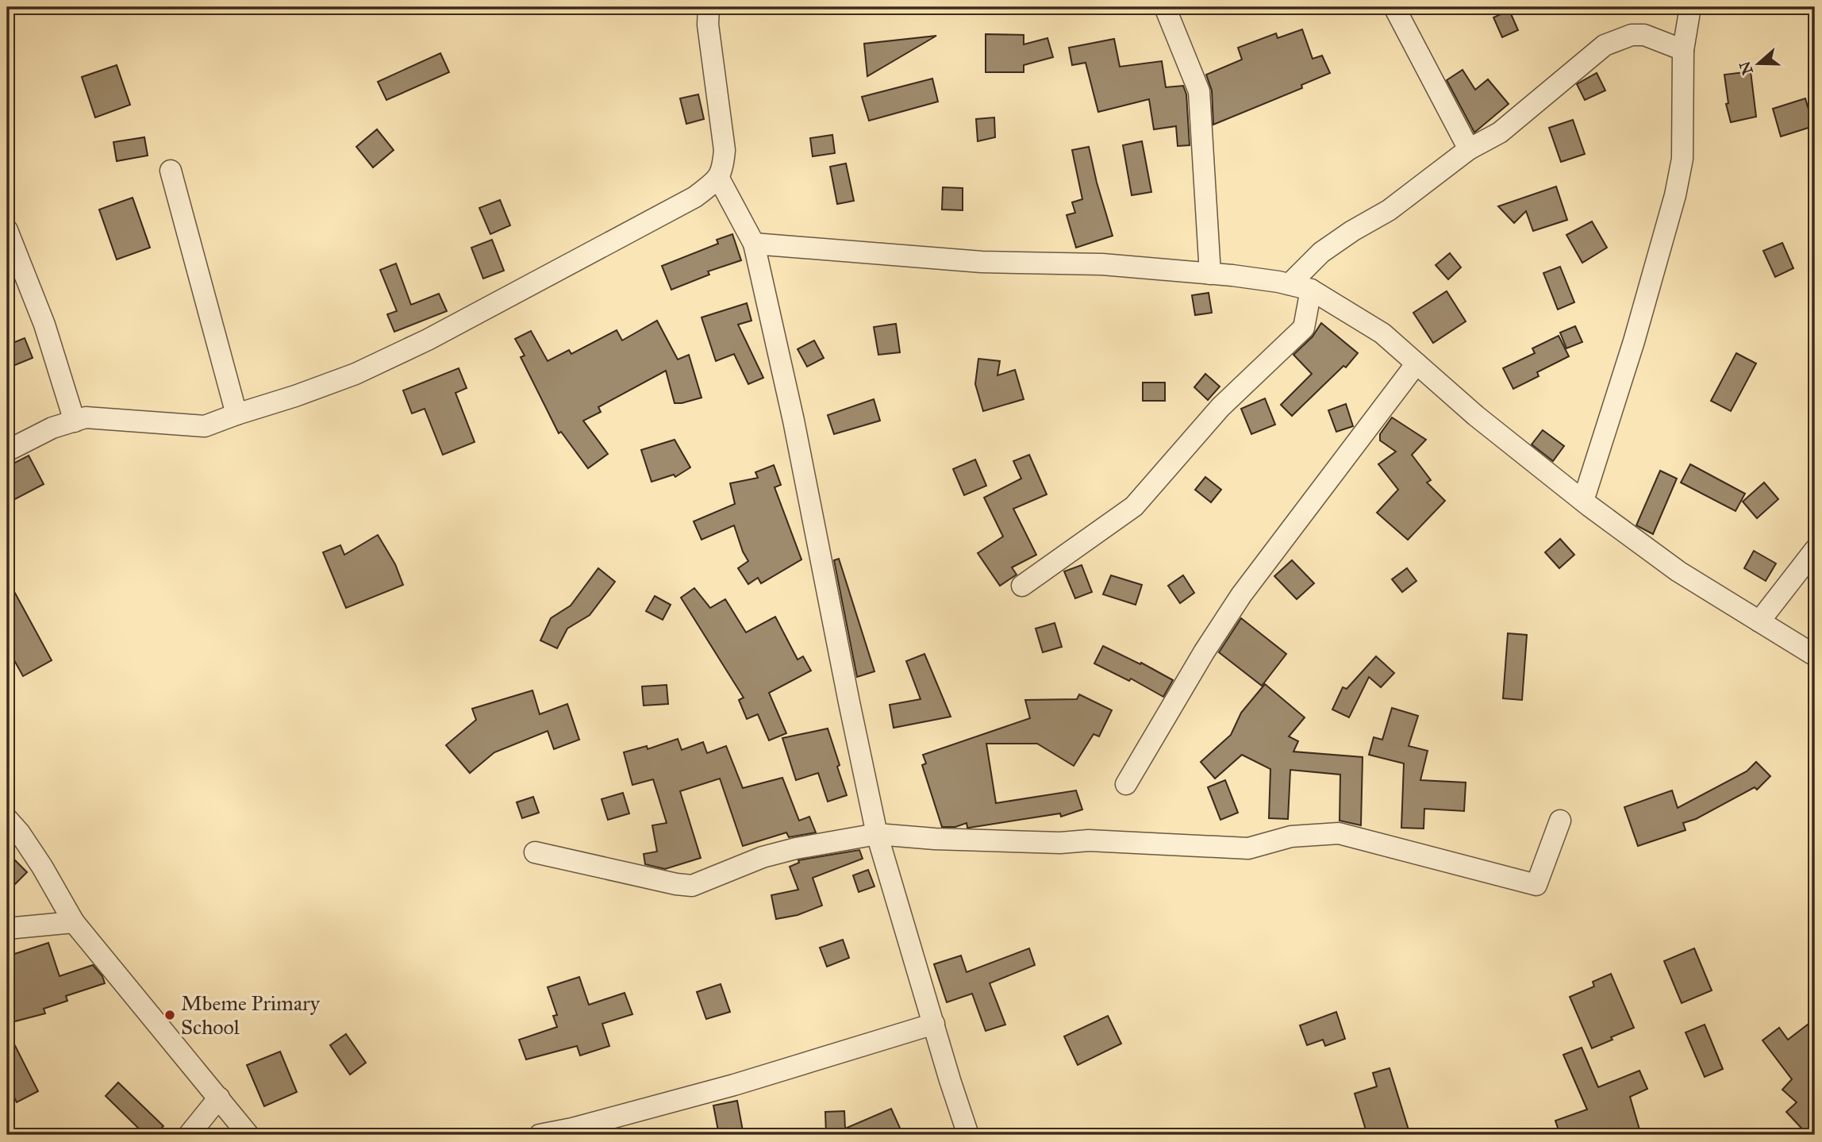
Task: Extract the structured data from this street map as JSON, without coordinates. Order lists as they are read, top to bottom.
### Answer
{
  "places": ["Mbeme Primary School"],
  "north": "left"
}
